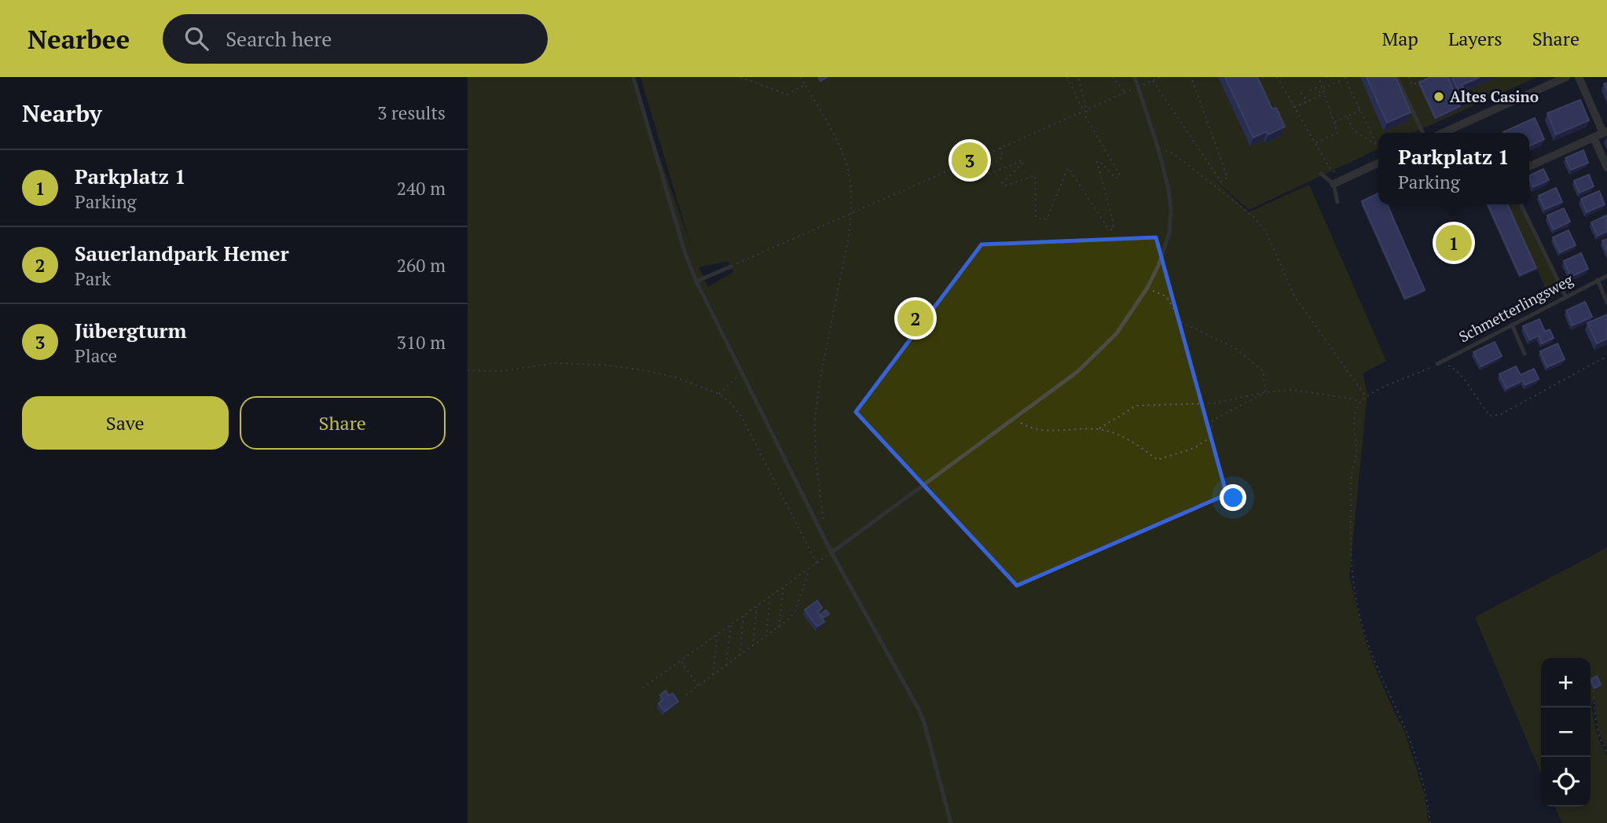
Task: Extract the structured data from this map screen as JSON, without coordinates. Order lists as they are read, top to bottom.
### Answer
{
  "streets": {
    "lane": ["Schmetterlingsweg"]
  },
  "places": ["Altes Casino"],
  "page": {
    "header": "Nearbee",
    "search": "Search here",
    "nav": ["Map", "Layers", "Share"],
    "heading": ["Nearby", "3 results"],
    "popup": ["Parkplatz 1", "Parking"],
    "pins": ["3", "1", "2"],
    "list": [
      {
        "mark": "1",
        "name": "Parkplatz 1",
        "note": "Parking",
        "value": "240 m"
      },
      {
        "mark": "2",
        "name": "Sauerlandpark Hemer",
        "note": "Park",
        "value": "260 m"
      },
      {
        "mark": "3",
        "name": "Jübergturm",
        "note": "Place",
        "value": "310 m"
      }
    ],
    "buttons": ["Save", "Share"],
    "map_buttons": ["+", "−"]
  }
}
